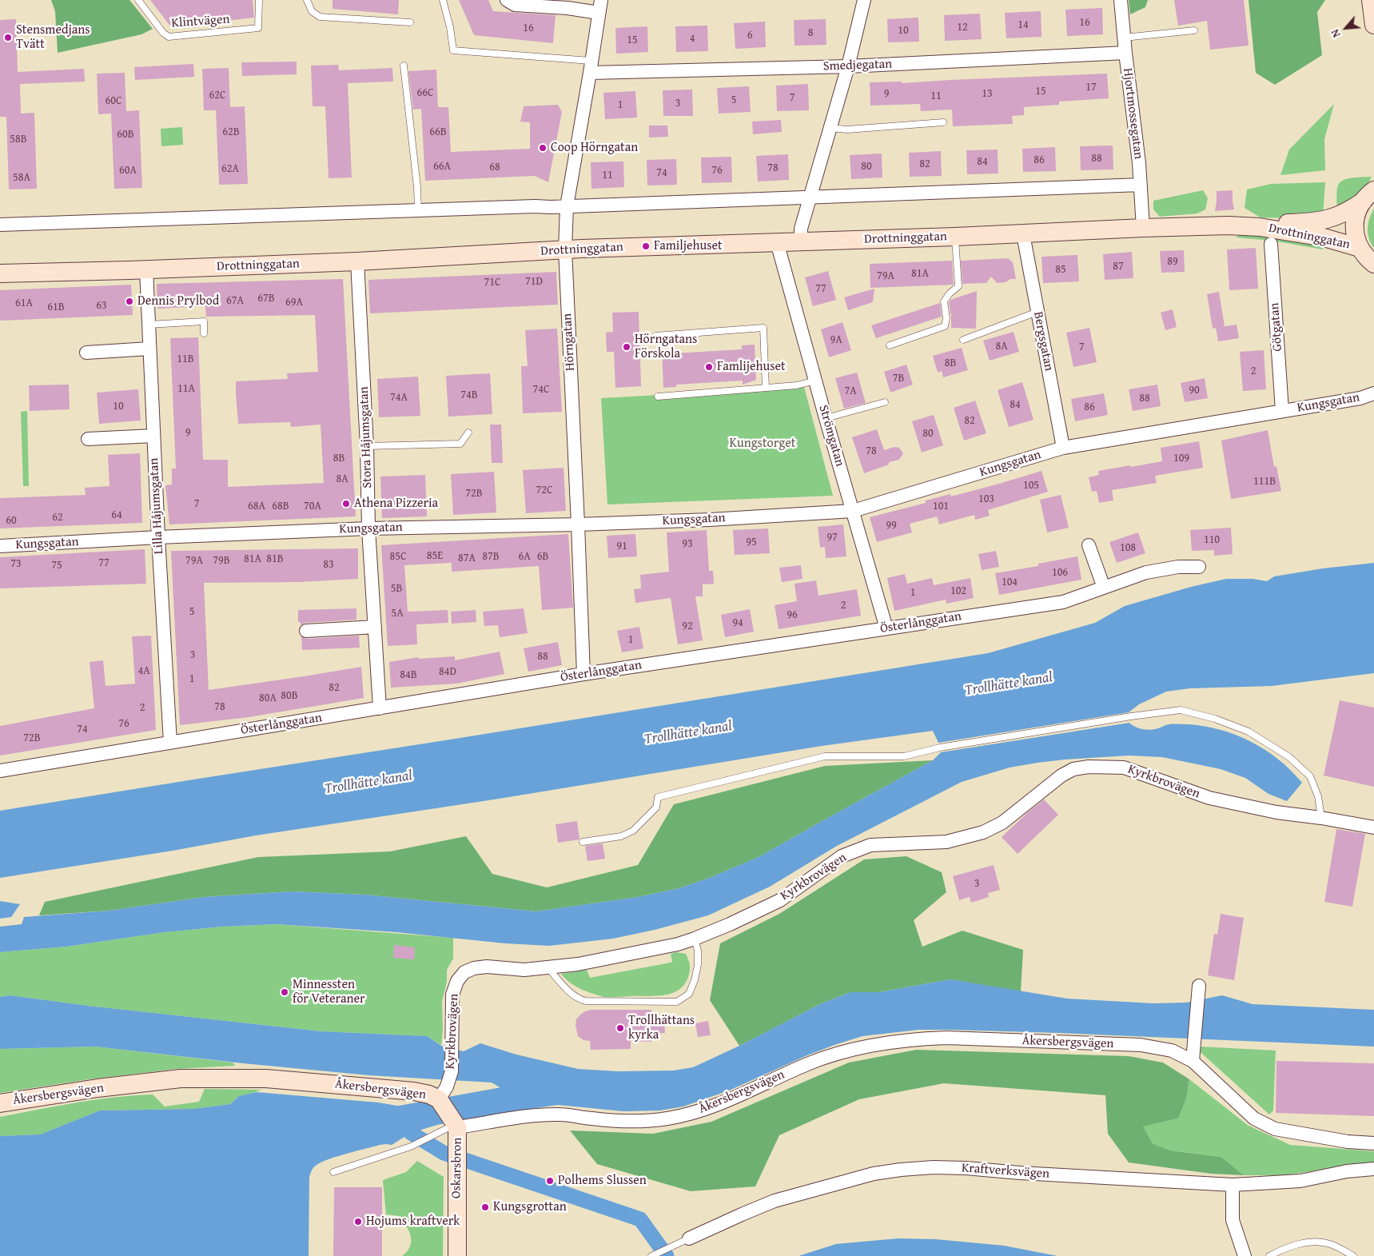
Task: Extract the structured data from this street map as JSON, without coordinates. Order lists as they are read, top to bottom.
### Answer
{
  "streets": {
    "street": [
      "Smedjegatan",
      "Hjortmossegatan",
      "Drottninggatan",
      "Götgatan",
      "Bergsgatan",
      "Hörngatan",
      "Kungsgatan",
      "Strömgatan",
      "Stora Håjumsgatan",
      "Lilla Håjumsgatan",
      "Österlånggatan",
      "Kyrkbrovägen",
      "Åkersbergsvägen",
      "Oskarsbron",
      "Kraftverksvägen"
    ],
    "lane": ["Klintvägen"]
  },
  "crossings": [
    ["Smedjegatan", "Hjortmossegatan"],
    ["Smedjegatan", "Hörngatan"],
    ["Hjortmossegatan", "Drottninggatan"],
    ["Drottninggatan", "Bergsgatan"],
    ["Drottninggatan", "Hörngatan"],
    ["Drottninggatan", "Strömgatan"],
    ["Drottninggatan", "Stora Håjumsgatan"],
    ["Drottninggatan", "Lilla Håjumsgatan"],
    ["Götgatan", "Kungsgatan"],
    ["Bergsgatan", "Kungsgatan"],
    ["Hörngatan", "Kungsgatan"],
    ["Hörngatan", "Österlånggatan"],
    ["Kungsgatan", "Strömgatan"],
    ["Kungsgatan", "Stora Håjumsgatan"],
    ["Kungsgatan", "Lilla Håjumsgatan"],
    ["Strömgatan", "Österlånggatan"],
    ["Stora Håjumsgatan", "Österlånggatan"],
    ["Lilla Håjumsgatan", "Österlånggatan"],
    ["Kyrkbrovägen", "Åkersbergsvägen"],
    ["Åkersbergsvägen", "Oskarsbron"]
  ],
  "water": ["Trollhätte kanal"],
  "parks": ["Kungstorget"],
  "places": [
    "Stensmedjans Tvätt",
    "Coop Hörngatan",
    "Familjehuset",
    "Dennis Prylbod",
    "Hörngatans Förskola",
    "Famlijehuset",
    "Athena Pizzeria",
    "Minnessten för Veteraner",
    "Trollhättans kyrka",
    "Polhems Slussen",
    "Kungsgrottan",
    "Hojums kraftverk"
  ],
  "house_numbers": [
    "16",
    "14",
    "12",
    "16",
    "10",
    "8",
    "6",
    "4",
    "15",
    "17",
    "15",
    "66C",
    "9",
    "13",
    "62C",
    "11",
    "7",
    "5",
    "60C",
    "3",
    "1",
    "62B",
    "66B",
    "60B",
    "58B",
    "88",
    "86",
    "84",
    "82",
    "66A",
    "80",
    "68",
    "78",
    "62A",
    "60A",
    "76",
    "74",
    "11",
    "58A",
    "89",
    "87",
    "85",
    "81A",
    "79A",
    "71D",
    "71C",
    "77",
    "67B",
    "67A",
    "69A",
    "61A",
    "63",
    "61B",
    "9A",
    "8A",
    "7",
    "11B",
    "8B",
    "2",
    "7B",
    "11A",
    "74C",
    "90",
    "7A",
    "74B",
    "74A",
    "88",
    "84",
    "10",
    "86",
    "82",
    "9",
    "80",
    "78",
    "8B",
    "109",
    "8A",
    "111B",
    "105",
    "72C",
    "72B",
    "103",
    "7",
    "68A",
    "68B",
    "70A",
    "101",
    "64",
    "62",
    "60",
    "99",
    "97",
    "110",
    "95",
    "93",
    "91",
    "108",
    "85E",
    "85C",
    "87B",
    "6A",
    "6B",
    "87A",
    "81A",
    "81B",
    "79A",
    "79B",
    "77",
    "73",
    "83",
    "75",
    "106",
    "104",
    "5B",
    "102",
    "1",
    "2",
    "5",
    "5A",
    "96",
    "94",
    "92",
    "1",
    "3",
    "88",
    "4A",
    "84D",
    "84B",
    "1",
    "82",
    "80B",
    "80A",
    "78",
    "2",
    "76",
    "74",
    "72B",
    "3"
  ],
  "north": "bottom left"
}
